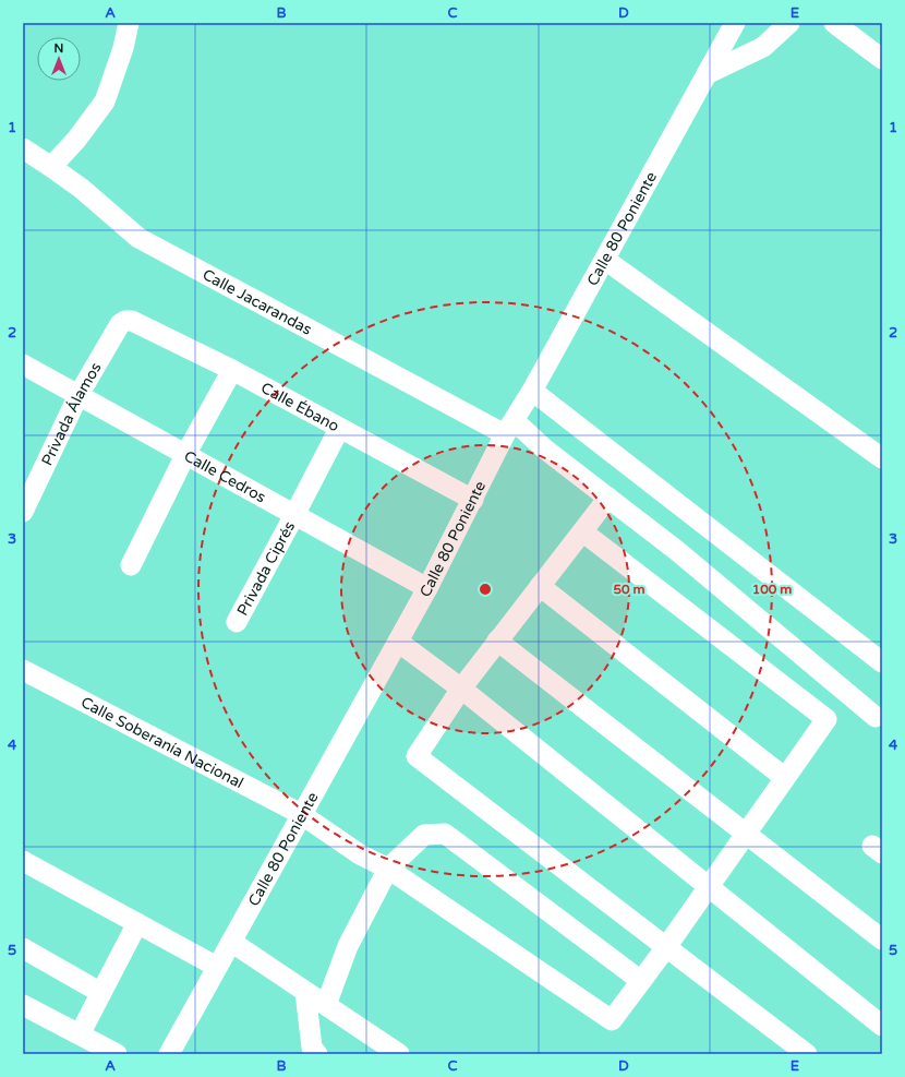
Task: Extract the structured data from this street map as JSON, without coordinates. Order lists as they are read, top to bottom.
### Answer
{
  "streets": {
    "street": [
      "Calle 80 Poniente",
      "Calle Jacarandas",
      "Calle Ébano",
      "Privada Álamos",
      "Calle Cedros",
      "Privada Ciprés",
      "Calle Soberanía Nacional"
    ]
  },
  "crossings": [
    ["Calle 80 Poniente", "Calle Jacarandas"],
    ["Calle 80 Poniente", "Calle Ébano"],
    ["Calle 80 Poniente", "Calle Cedros"],
    ["Calle 80 Poniente", "Calle Soberanía Nacional"],
    ["Calle Ébano", "Privada Álamos"],
    ["Calle Ébano", "Privada Ciprés"],
    ["Privada Álamos", "Calle Cedros"],
    ["Calle Cedros", "Privada Ciprés"]
  ],
  "north": "top",
  "grid": {
    "columns": [
      "A",
      "B",
      "C",
      "D",
      "E"
    ],
    "rows": [
      "1",
      "2",
      "3",
      "4",
      "5"
    ]
  },
  "rings": ["50 m", "100 m"]
}
